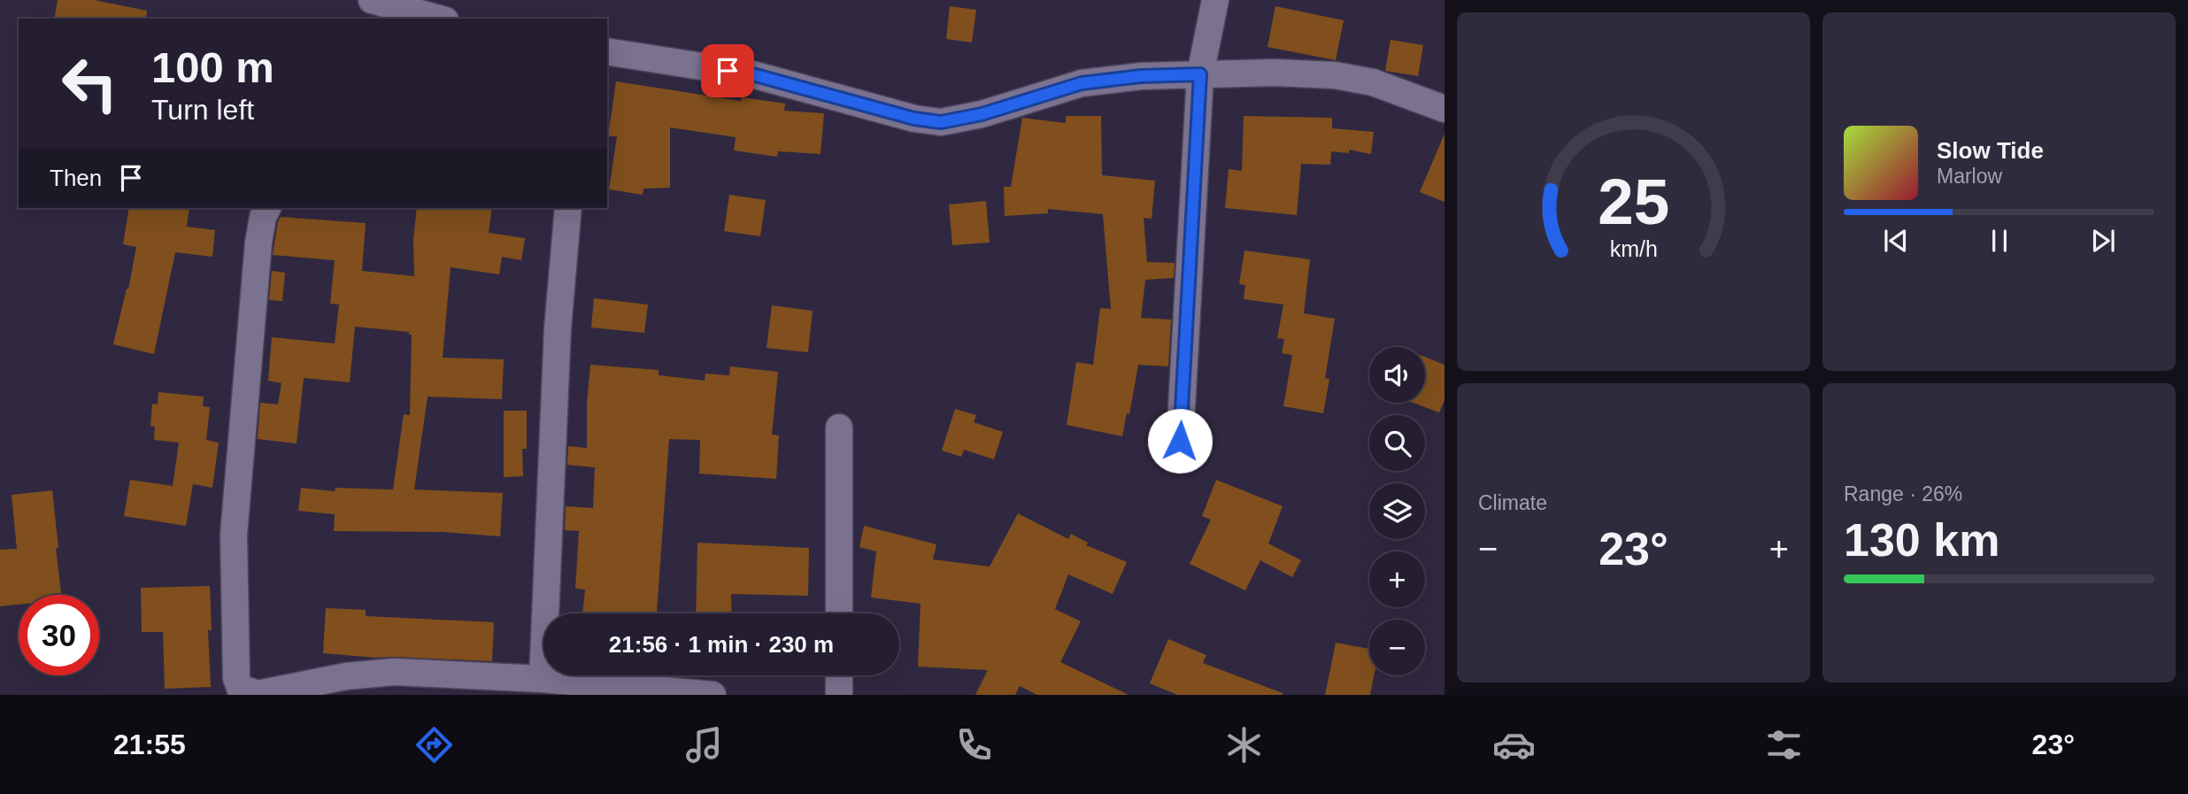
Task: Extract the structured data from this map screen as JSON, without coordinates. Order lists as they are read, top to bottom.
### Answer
{
  "page": {
    "turn": ["100 m", "Turn left"],
    "song": ["Slow Tide", "Marlow"],
    "then": "Then",
    "map_buttons": ["+", "−"],
    "tile": [
      "Climate",
      ["Range · 26%", "130 km"]
    ],
    "heat": ["−", "23°", "+"],
    "limit": "30",
    "trip": "21:56 · 1 min · 230 m",
    "tabs": ["21:55", "23°"],
    "gauge": ["25", "km/h"]
  }
}
